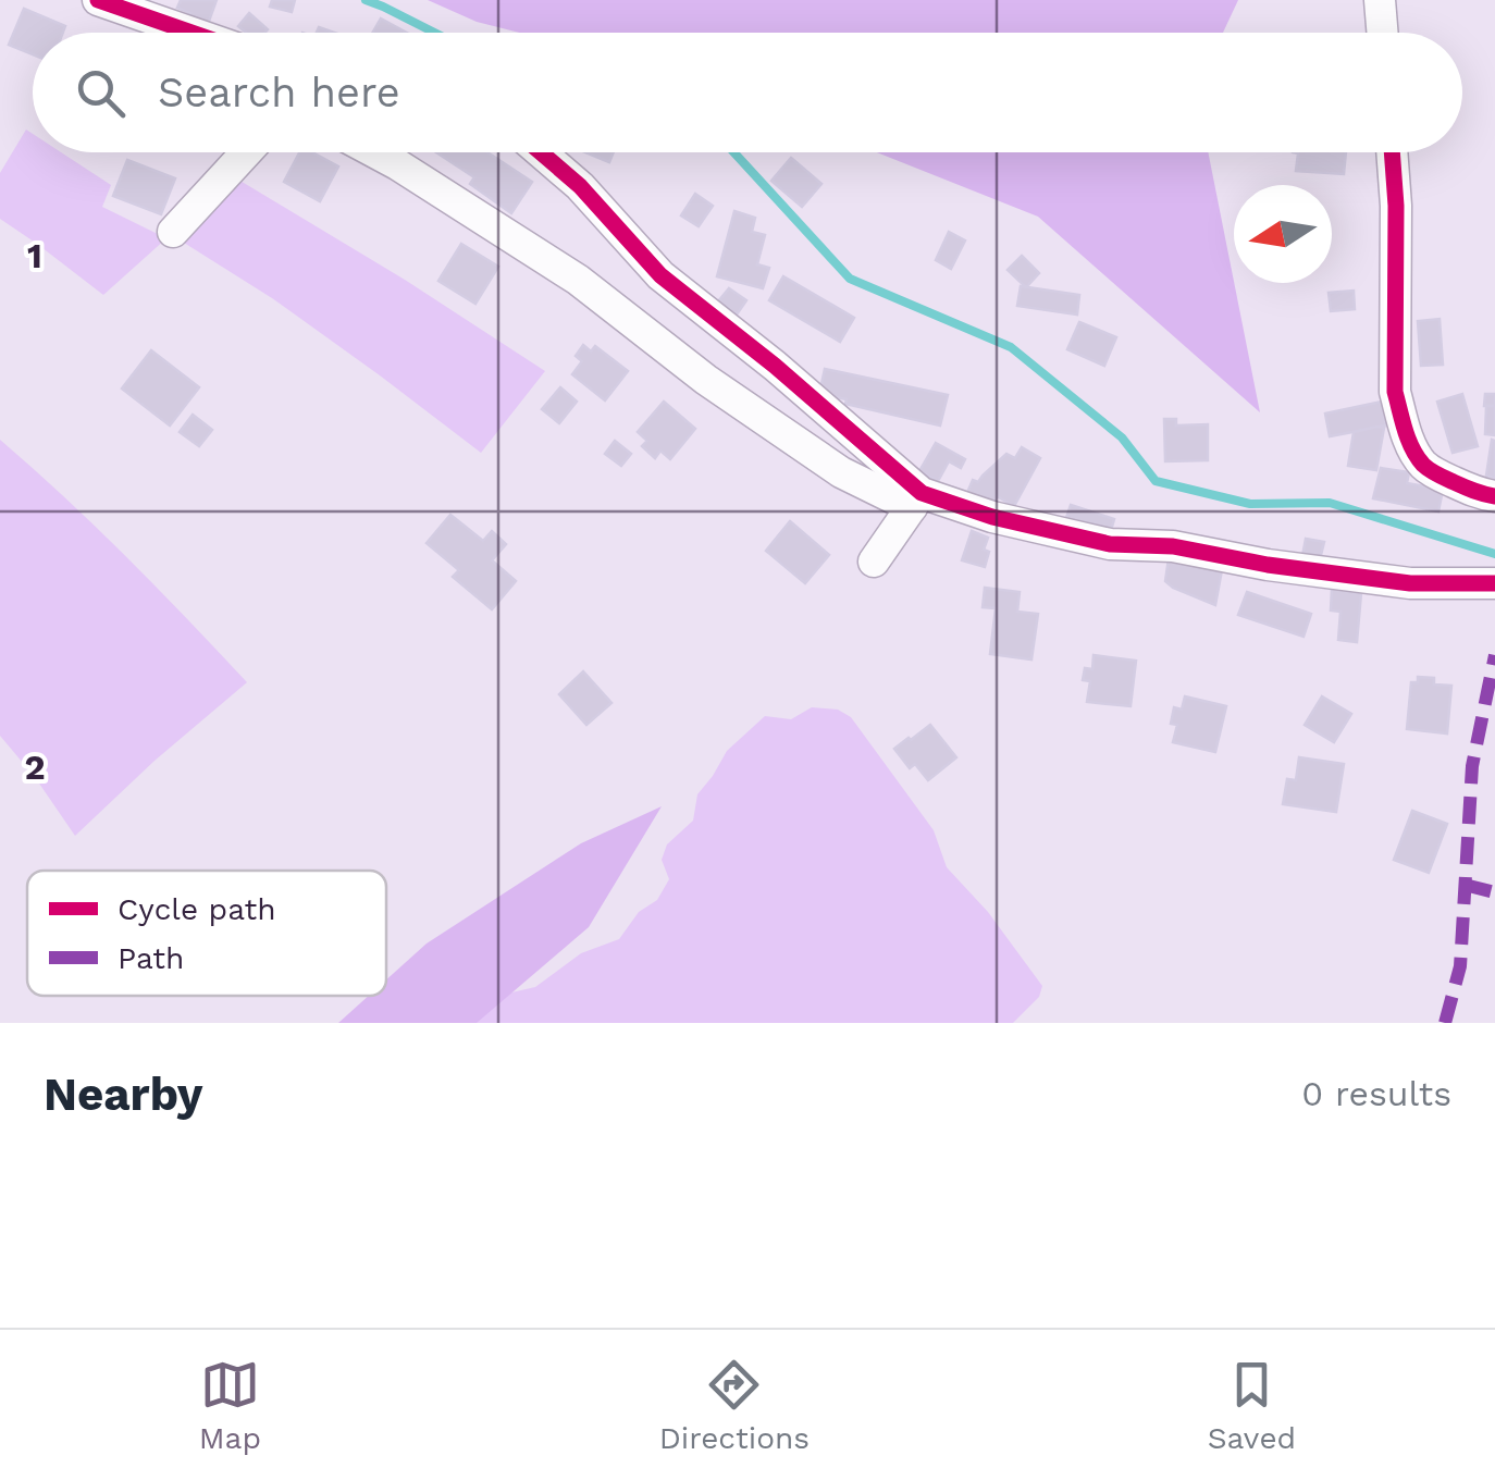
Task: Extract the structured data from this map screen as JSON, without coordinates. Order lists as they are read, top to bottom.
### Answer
{
  "legend": ["Cycle path", "Path"],
  "north": "left",
  "page": {
    "search": "Search here",
    "heading": ["Nearby", "0 results"],
    "nav": ["Map", "Directions", "Saved"]
  },
  "grid": {
    "rows": ["1", "2"]
  }
}
